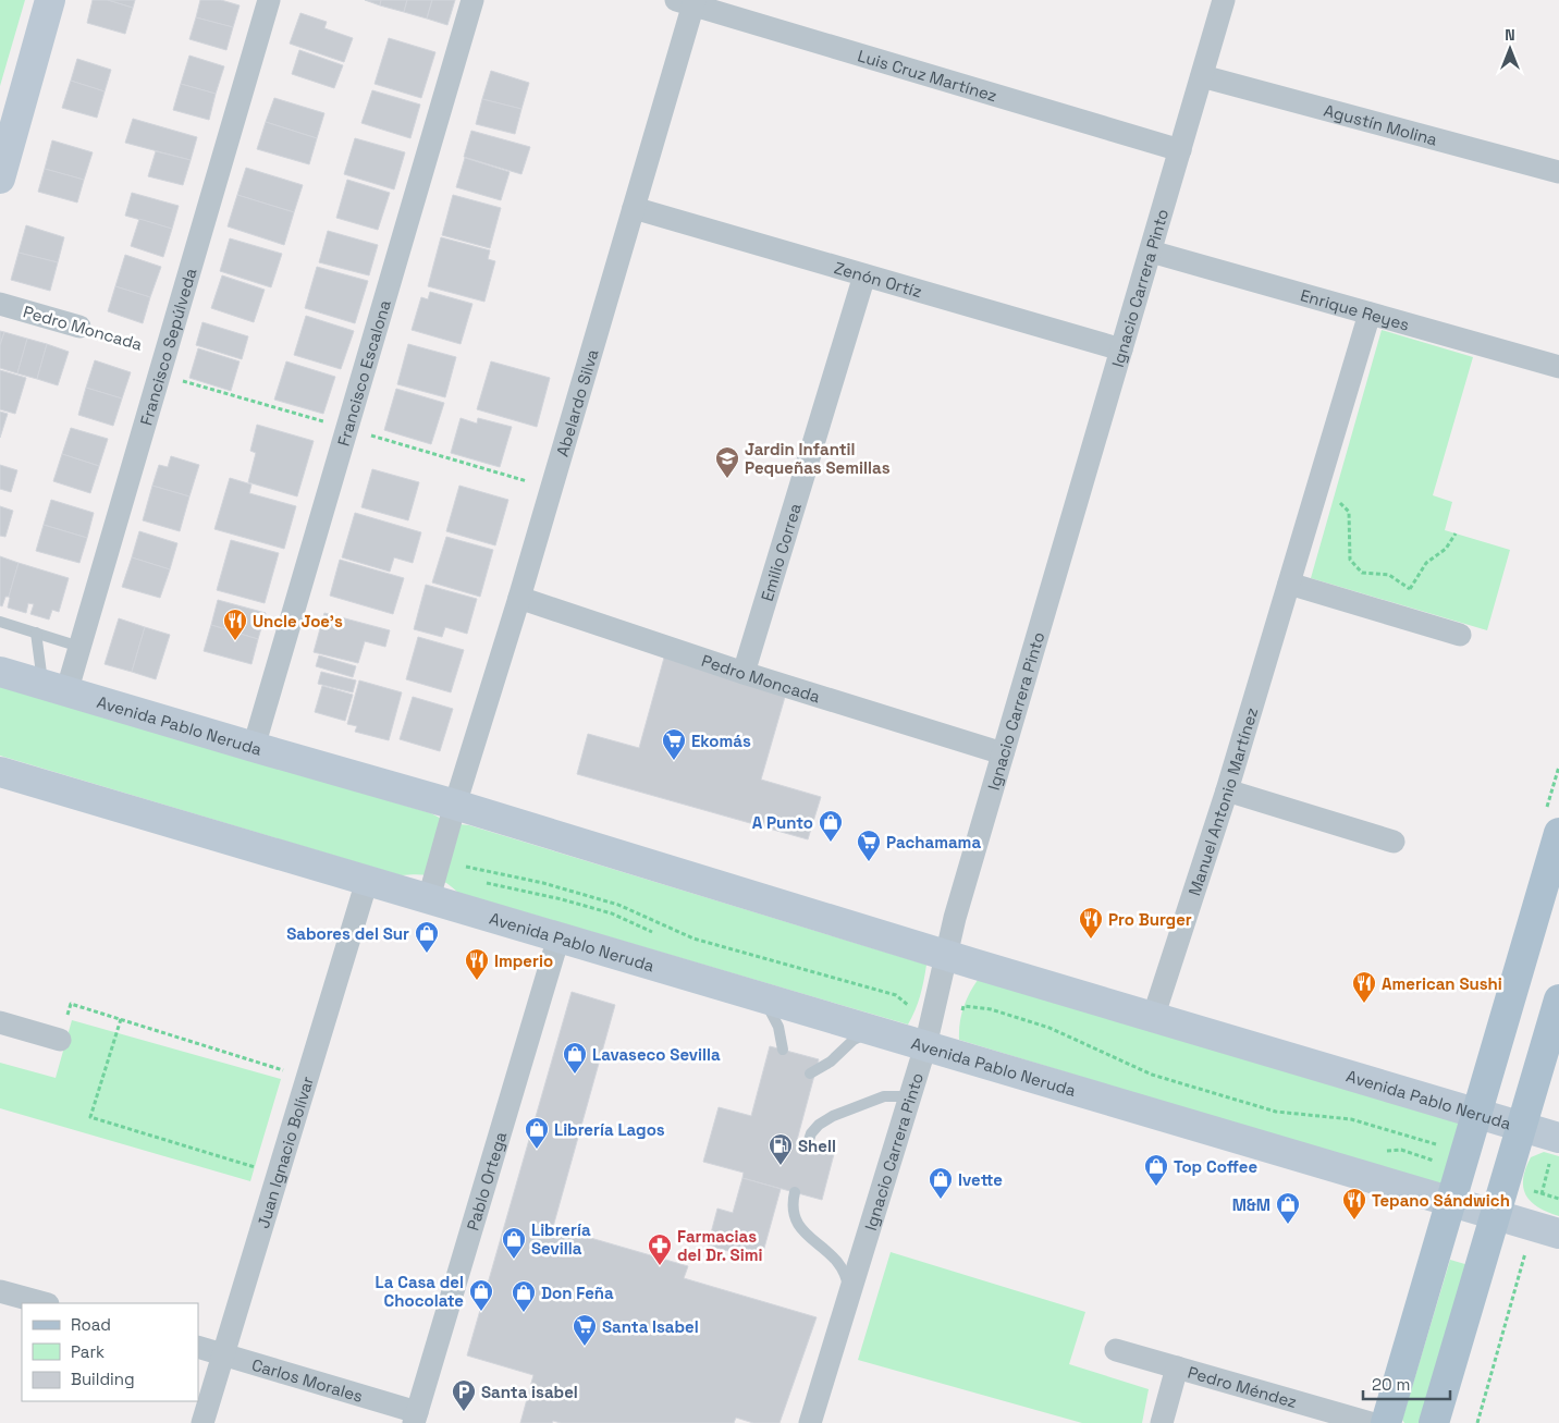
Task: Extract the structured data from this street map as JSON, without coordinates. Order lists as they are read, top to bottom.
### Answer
{
  "streets": {
    "main road": ["Avenida Pablo Neruda"],
    "street": [
      "Luis Cruz Martínez",
      "Agustín Molina",
      "Zenón Ortíz",
      "Ignacio Carrera Pinto",
      "Enrique Reyes",
      "Pedro Moncada",
      "Francisco Sepúlveda",
      "Francisco Escalona",
      "Abelardo Silva",
      "Emilio Correa",
      "Manuel Antonio Martínez",
      "Juan Ignacio Bolívar",
      "Pablo Ortega",
      "Carlos Morales",
      "Pedro Méndez"
    ]
  },
  "crossings": [
    ["Luis Cruz Martínez", "Ignacio Carrera Pinto"],
    ["Luis Cruz Martínez", "Abelardo Silva"],
    ["Agustín Molina", "Ignacio Carrera Pinto"],
    ["Zenón Ortíz", "Ignacio Carrera Pinto"],
    ["Zenón Ortíz", "Abelardo Silva"],
    ["Zenón Ortíz", "Emilio Correa"],
    ["Ignacio Carrera Pinto", "Enrique Reyes"],
    ["Ignacio Carrera Pinto", "Pedro Moncada"],
    ["Ignacio Carrera Pinto", "Avenida Pablo Neruda"],
    ["Enrique Reyes", "Manuel Antonio Martínez"],
    ["Pedro Moncada", "Francisco Sepúlveda"],
    ["Pedro Moncada", "Abelardo Silva"],
    ["Pedro Moncada", "Emilio Correa"],
    ["Francisco Sepúlveda", "Avenida Pablo Neruda"],
    ["Francisco Escalona", "Avenida Pablo Neruda"],
    ["Abelardo Silva", "Avenida Pablo Neruda"],
    ["Avenida Pablo Neruda", "Manuel Antonio Martínez"],
    ["Avenida Pablo Neruda", "Juan Ignacio Bolívar"],
    ["Avenida Pablo Neruda", "Pablo Ortega"],
    ["Juan Ignacio Bolívar", "Carlos Morales"],
    ["Pablo Ortega", "Carlos Morales"]
  ],
  "places": {
    "school or university": ["Jardin Infantil Pequeñas Semillas"],
    "restaurant": [
      "Uncle Joe's",
      "Pro Burger",
      "Imperio",
      "American Sushi",
      "Tepano Sándwich"
    ],
    "supermarket": ["Ekomás", "Pachamama", "Santa Isabel"],
    "shop": [
      "A Punto",
      "Sabores del Sur",
      "Lavaseco Sevilla",
      "Librería Lagos",
      "Top Coffee",
      "Ivette",
      "M&M",
      "Librería Sevilla",
      "La Casa del Chocolate",
      "Don Feña"
    ],
    "fuel station": ["Shell"],
    "pharmacy": ["Farmacias del Dr. Simi"],
    "parking": ["Santa isabel"]
  },
  "legend": ["Road", "Park", "Building"],
  "scale_bar": "20 m",
  "north": "top"
}
